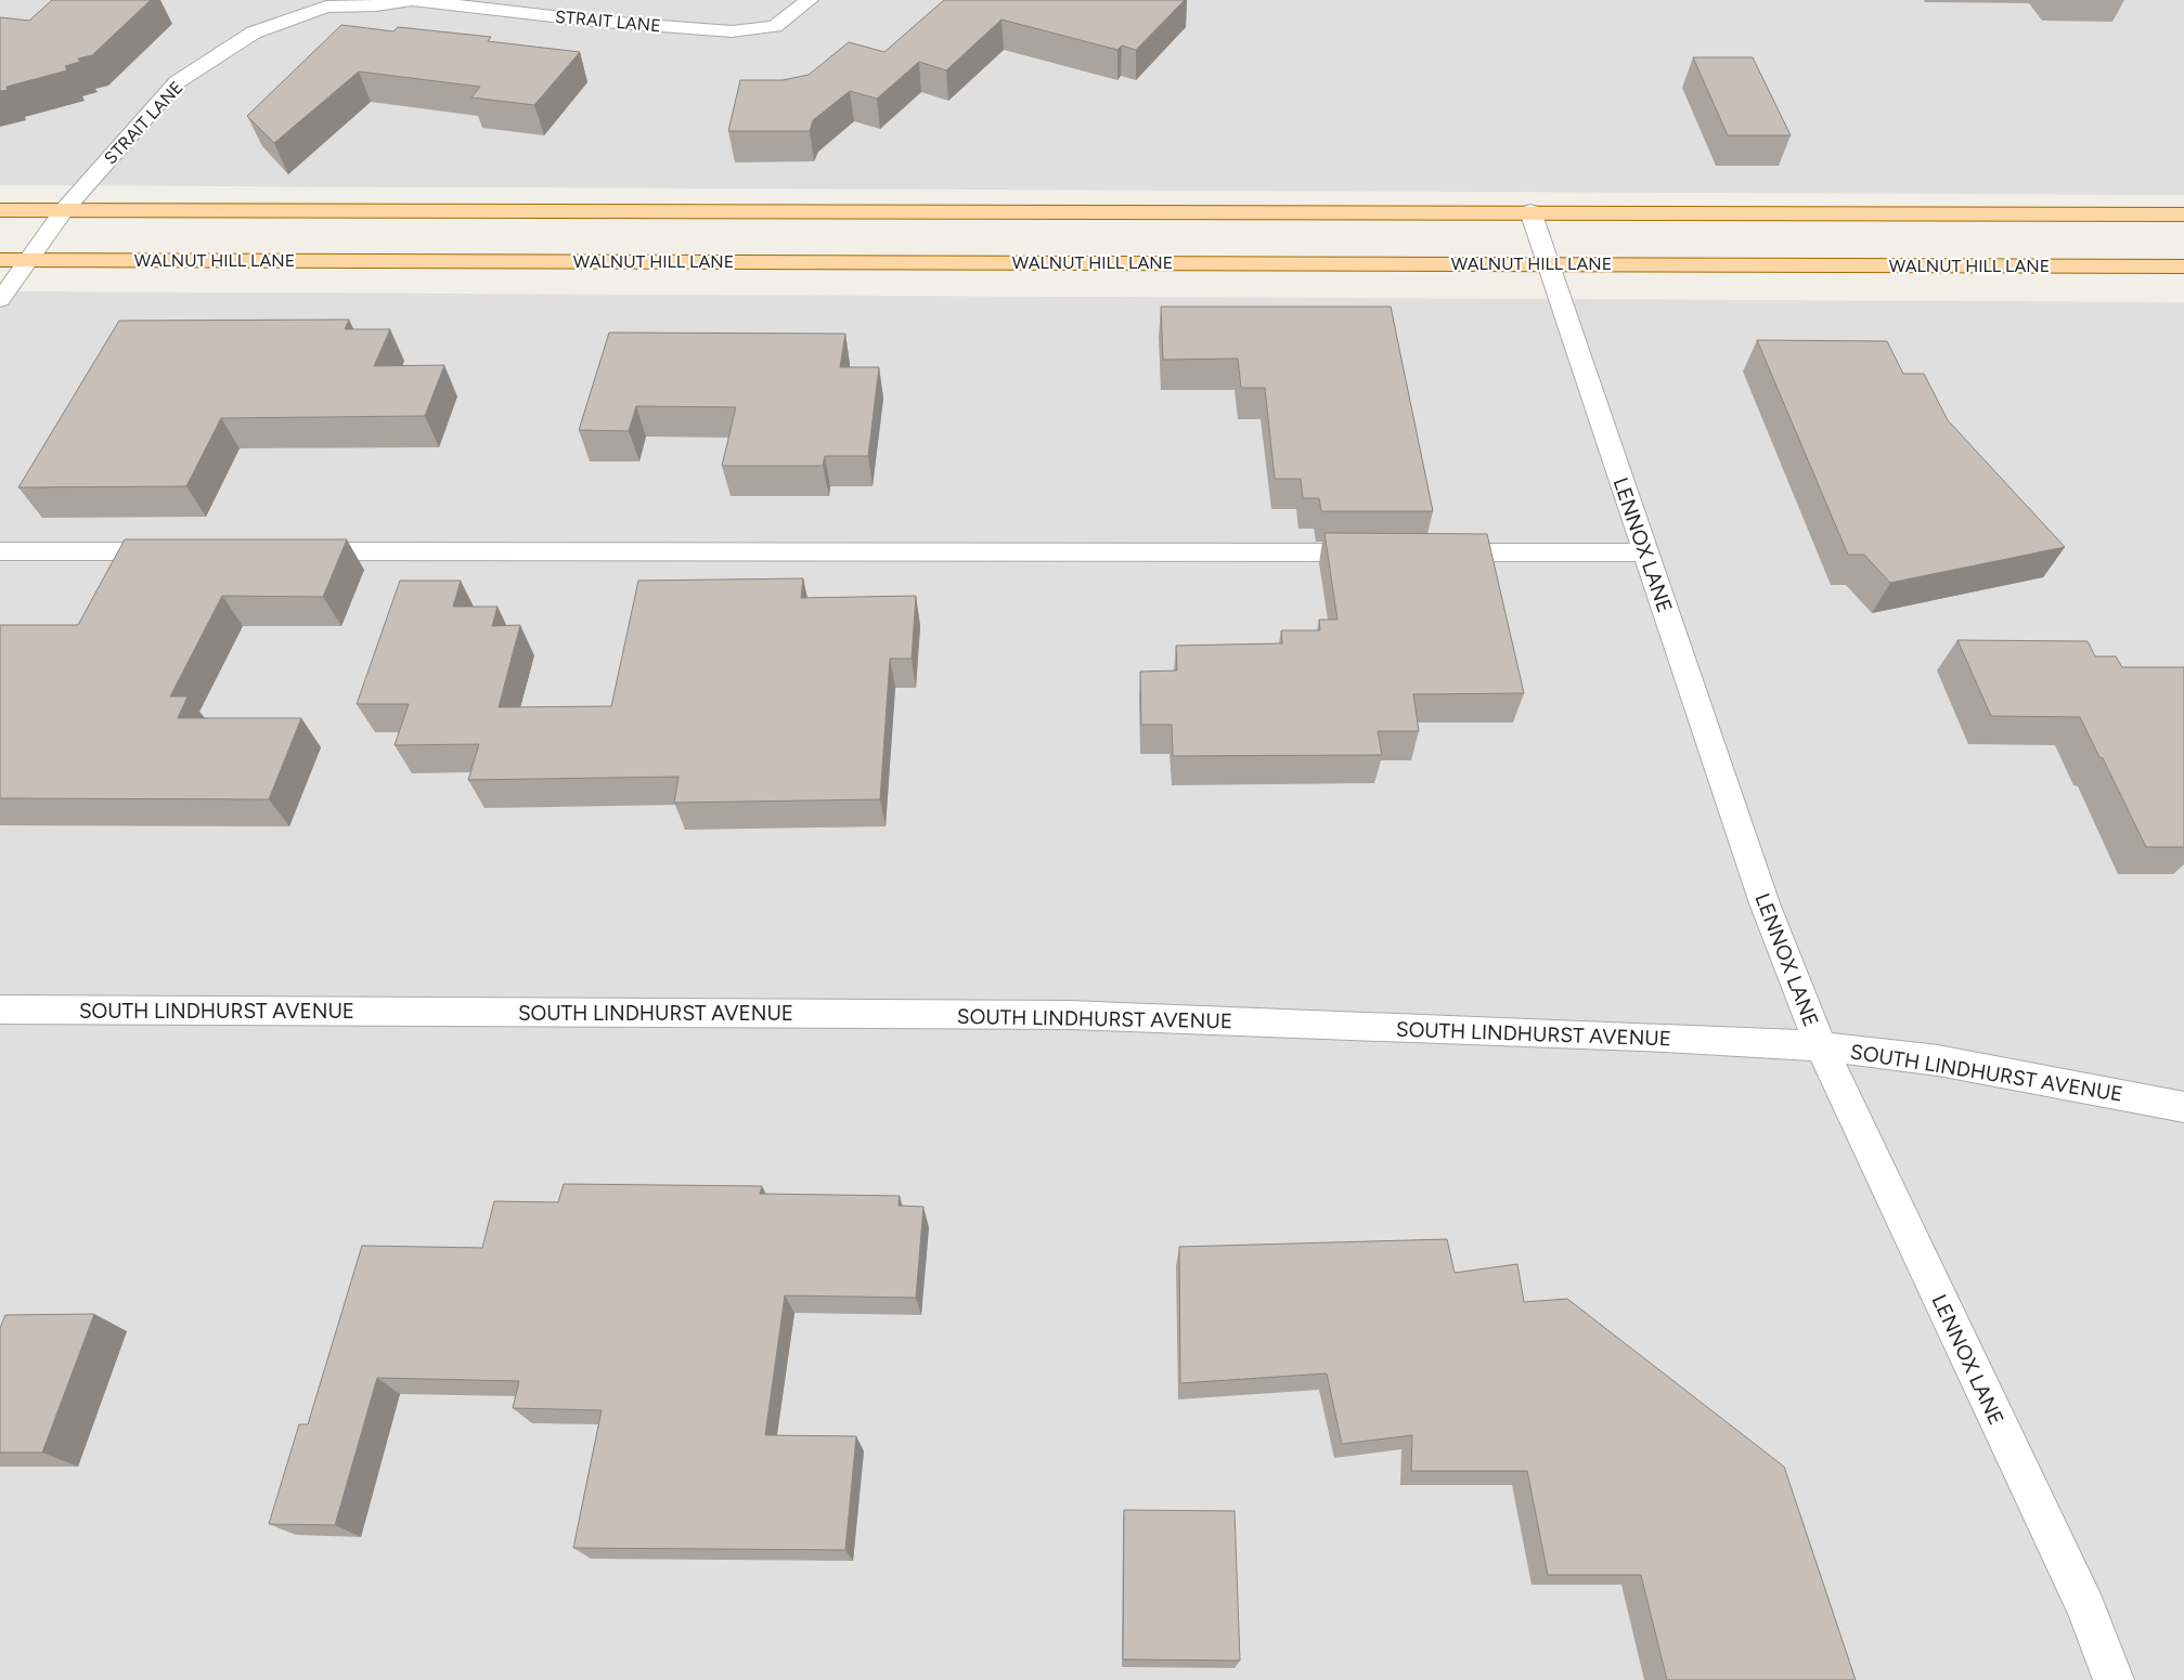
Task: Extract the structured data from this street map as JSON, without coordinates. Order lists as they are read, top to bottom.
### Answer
{
  "streets": {
    "main road": ["WALNUT HILL LANE"],
    "street": ["STRAIT LANE", "LENNOX LANE", "SOUTH LINDHURST AVENUE"]
  },
  "crossings": [
    ["STRAIT LANE", "WALNUT HILL LANE"],
    ["WALNUT HILL LANE", "LENNOX LANE"],
    ["LENNOX LANE", "SOUTH LINDHURST AVENUE"]
  ]
}
